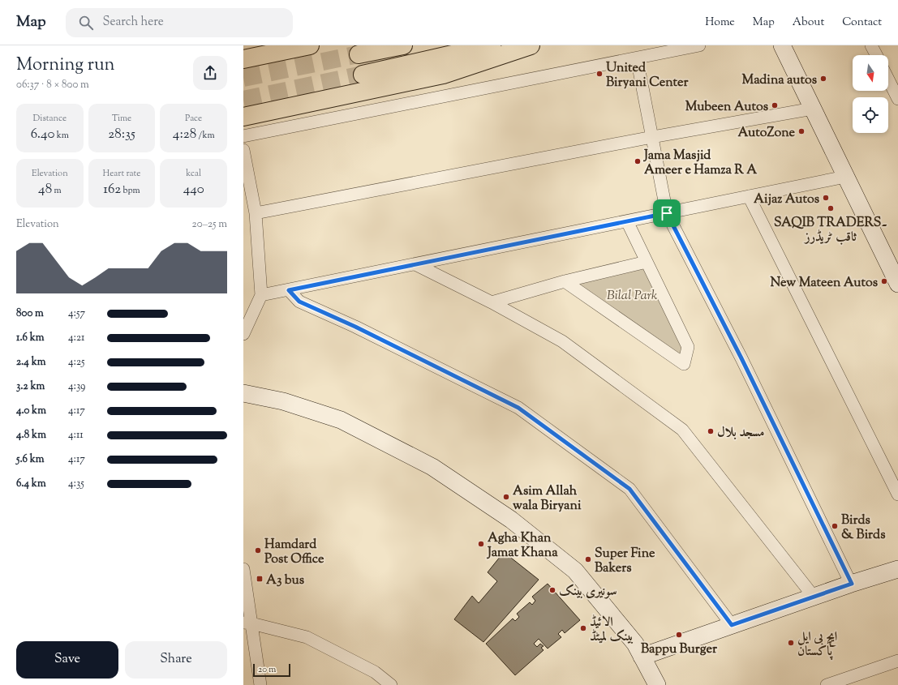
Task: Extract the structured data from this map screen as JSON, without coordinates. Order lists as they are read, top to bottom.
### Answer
{
  "parks": ["Bilal Park"],
  "places": {
    "other": [
      "United Biryani Center",
      "Madina autos",
      "Mubeen Autos",
      "AutoZone",
      "Jama Masjid Ameer e Hamza R A",
      "Aijaz Autos",
      "SAQIB TRADERS۔ ثاقب ٹریڈرز",
      "New Mateen Autos",
      "مسجد بلال",
      "Asim Allah wala Biryani",
      "Birds & Birds",
      "Agha Khan Jamat Khana",
      "Hamdard Post Office",
      "Super Fine Bakers",
      "سونیری بینک",
      "الائیڈ بینک لمیٹڈ",
      "Bappu Burger",
      "ایچ بی ایل پاکستان"
    ],
    "transit": ["A3 bus"]
  },
  "scale_bar": "20 m",
  "north": "bottom",
  "page": {
    "header": "Map",
    "search": "Search here",
    "nav": [
      "Home",
      "Map",
      "About",
      "Contact"
    ],
    "heading": ["Morning run", "06:37 · 8 × 800 m"],
    "stats": [
      ["Distance", "6.40 km"],
      ["Time", "28:35"],
      ["Pace", "4:28 /km"],
      ["Elevation", "48 m"],
      ["Heart rate", "162 bpm"],
      ["kcal", "440"]
    ],
    "chart": ["Elevation", "20–25 m"],
    "list": [
      {
        "name": "800 m",
        "note": "4:57"
      },
      {
        "name": "1.6 km",
        "note": "4:21"
      },
      {
        "name": "2.4 km",
        "note": "4:25"
      },
      {
        "name": "3.2 km",
        "note": "4:39"
      },
      {
        "name": "4.0 km",
        "note": "4:17"
      },
      {
        "name": "4.8 km",
        "note": "4:11"
      },
      {
        "name": "5.6 km",
        "note": "4:17"
      },
      {
        "name": "6.4 km",
        "note": "4:35"
      }
    ],
    "buttons": ["Save", "Share"],
    "scale": "20 m"
  }
}
